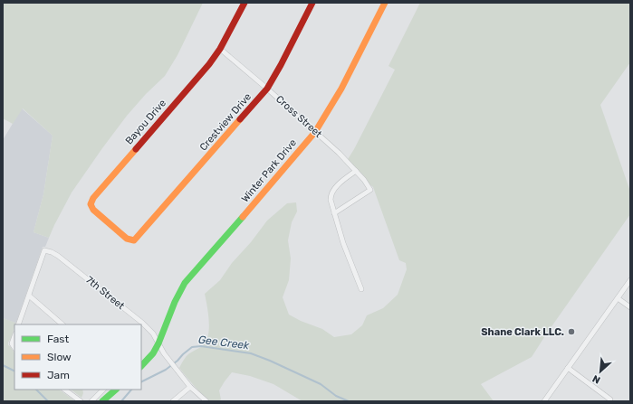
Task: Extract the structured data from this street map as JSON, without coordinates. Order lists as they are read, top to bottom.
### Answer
{
  "streets": {
    "street": [
      "Cross Street",
      "Bayou Drive",
      "Crestview Drive",
      "Winter Park Drive",
      "7th Street"
    ]
  },
  "crossings": [
    ["Cross Street", "Bayou Drive"],
    ["Cross Street", "Crestview Drive"],
    ["Cross Street", "Winter Park Drive"],
    ["Bayou Drive", "Crestview Drive"],
    ["Winter Park Drive", "7th Street"]
  ],
  "water": ["Gee Creek"],
  "places": ["Shane Clark LLC."],
  "legend": ["Fast", "Slow", "Jam"],
  "north": "bottom left"
}
